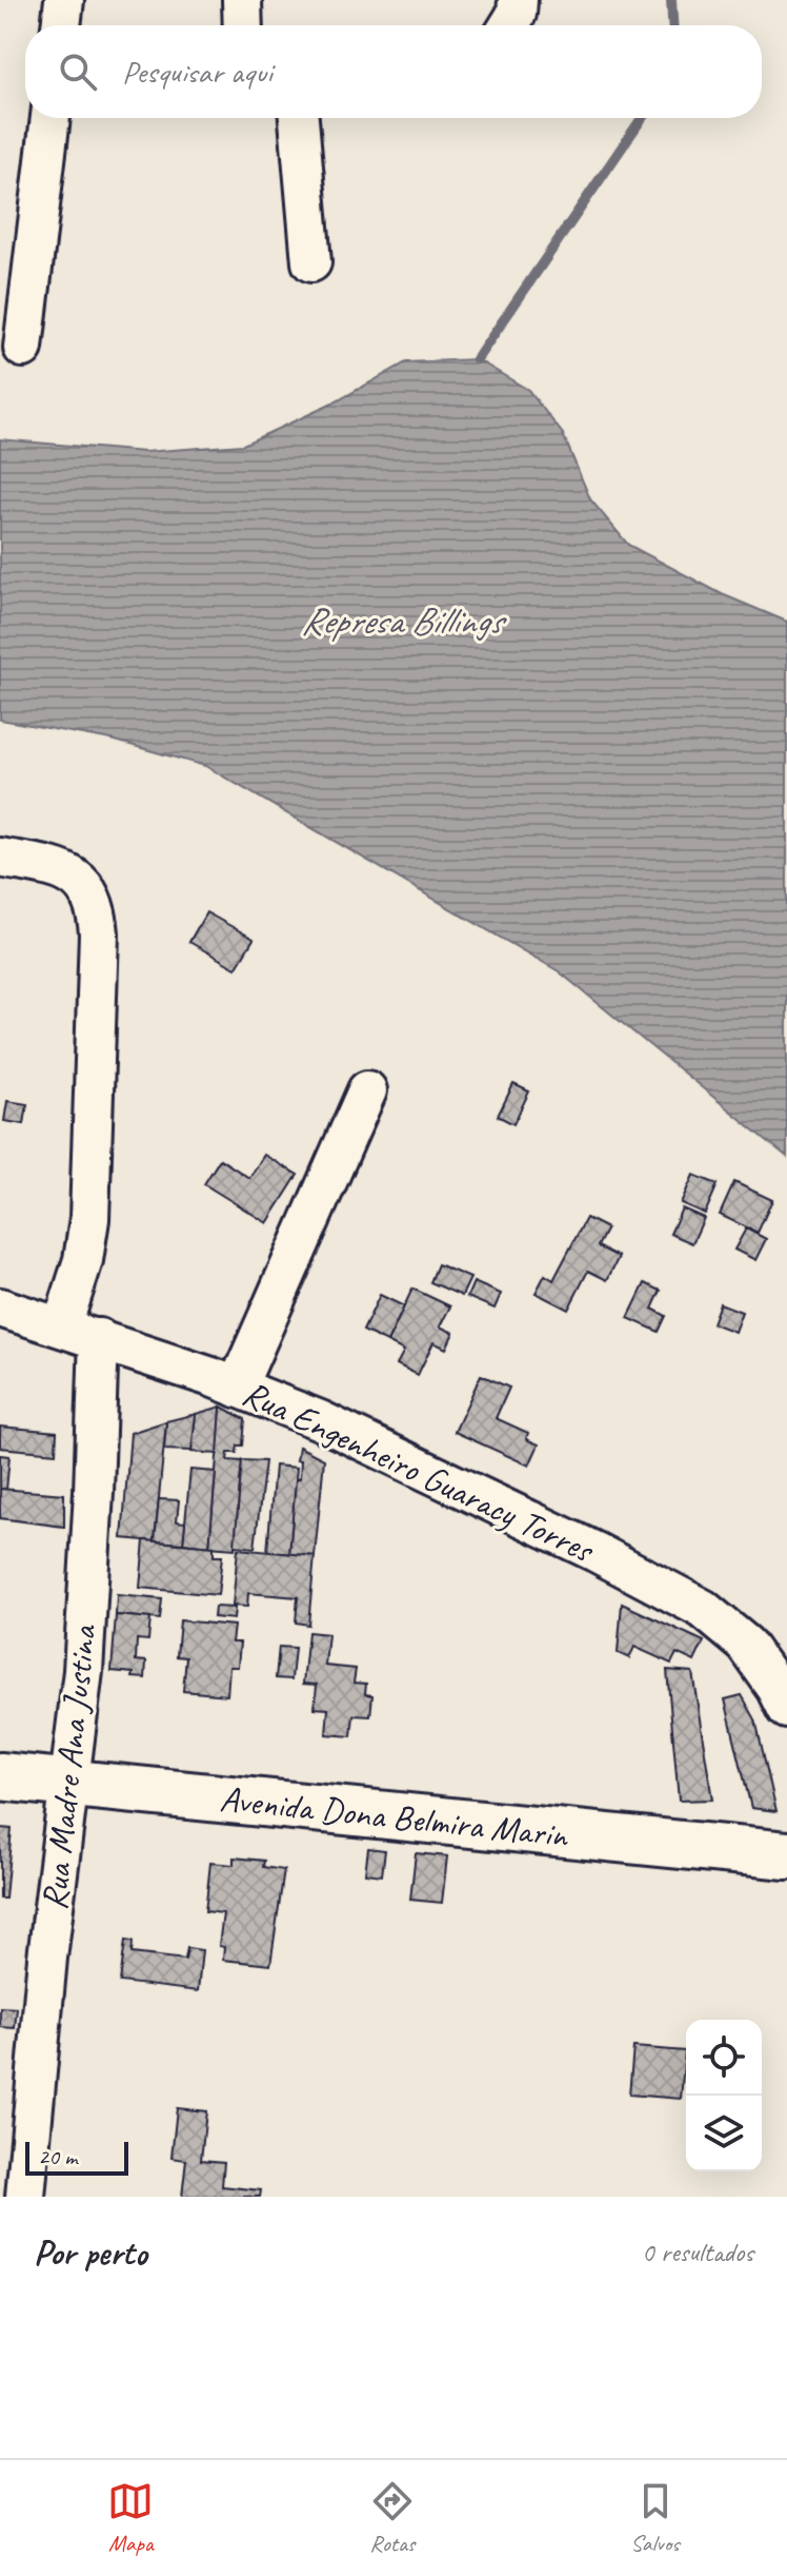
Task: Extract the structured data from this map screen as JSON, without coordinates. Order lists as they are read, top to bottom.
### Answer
{
  "streets": {
    "main road": ["Avenida Dona Belmira Marin"],
    "street": ["Rua Engenheiro Guaracy Torres", "Rua Madre Ana Justina"]
  },
  "crossings": [
    ["Rua Engenheiro Guaracy Torres", "Rua Madre Ana Justina"],
    ["Rua Madre Ana Justina", "Avenida Dona Belmira Marin"]
  ],
  "water": ["Represa Billings"],
  "scale_bar": "20 m",
  "page": {
    "search": "Pesquisar aqui",
    "scale": "20 m",
    "heading": ["Por perto", "0 resultados"],
    "nav": ["Mapa", "Rotas", "Salvos"]
  }
}
